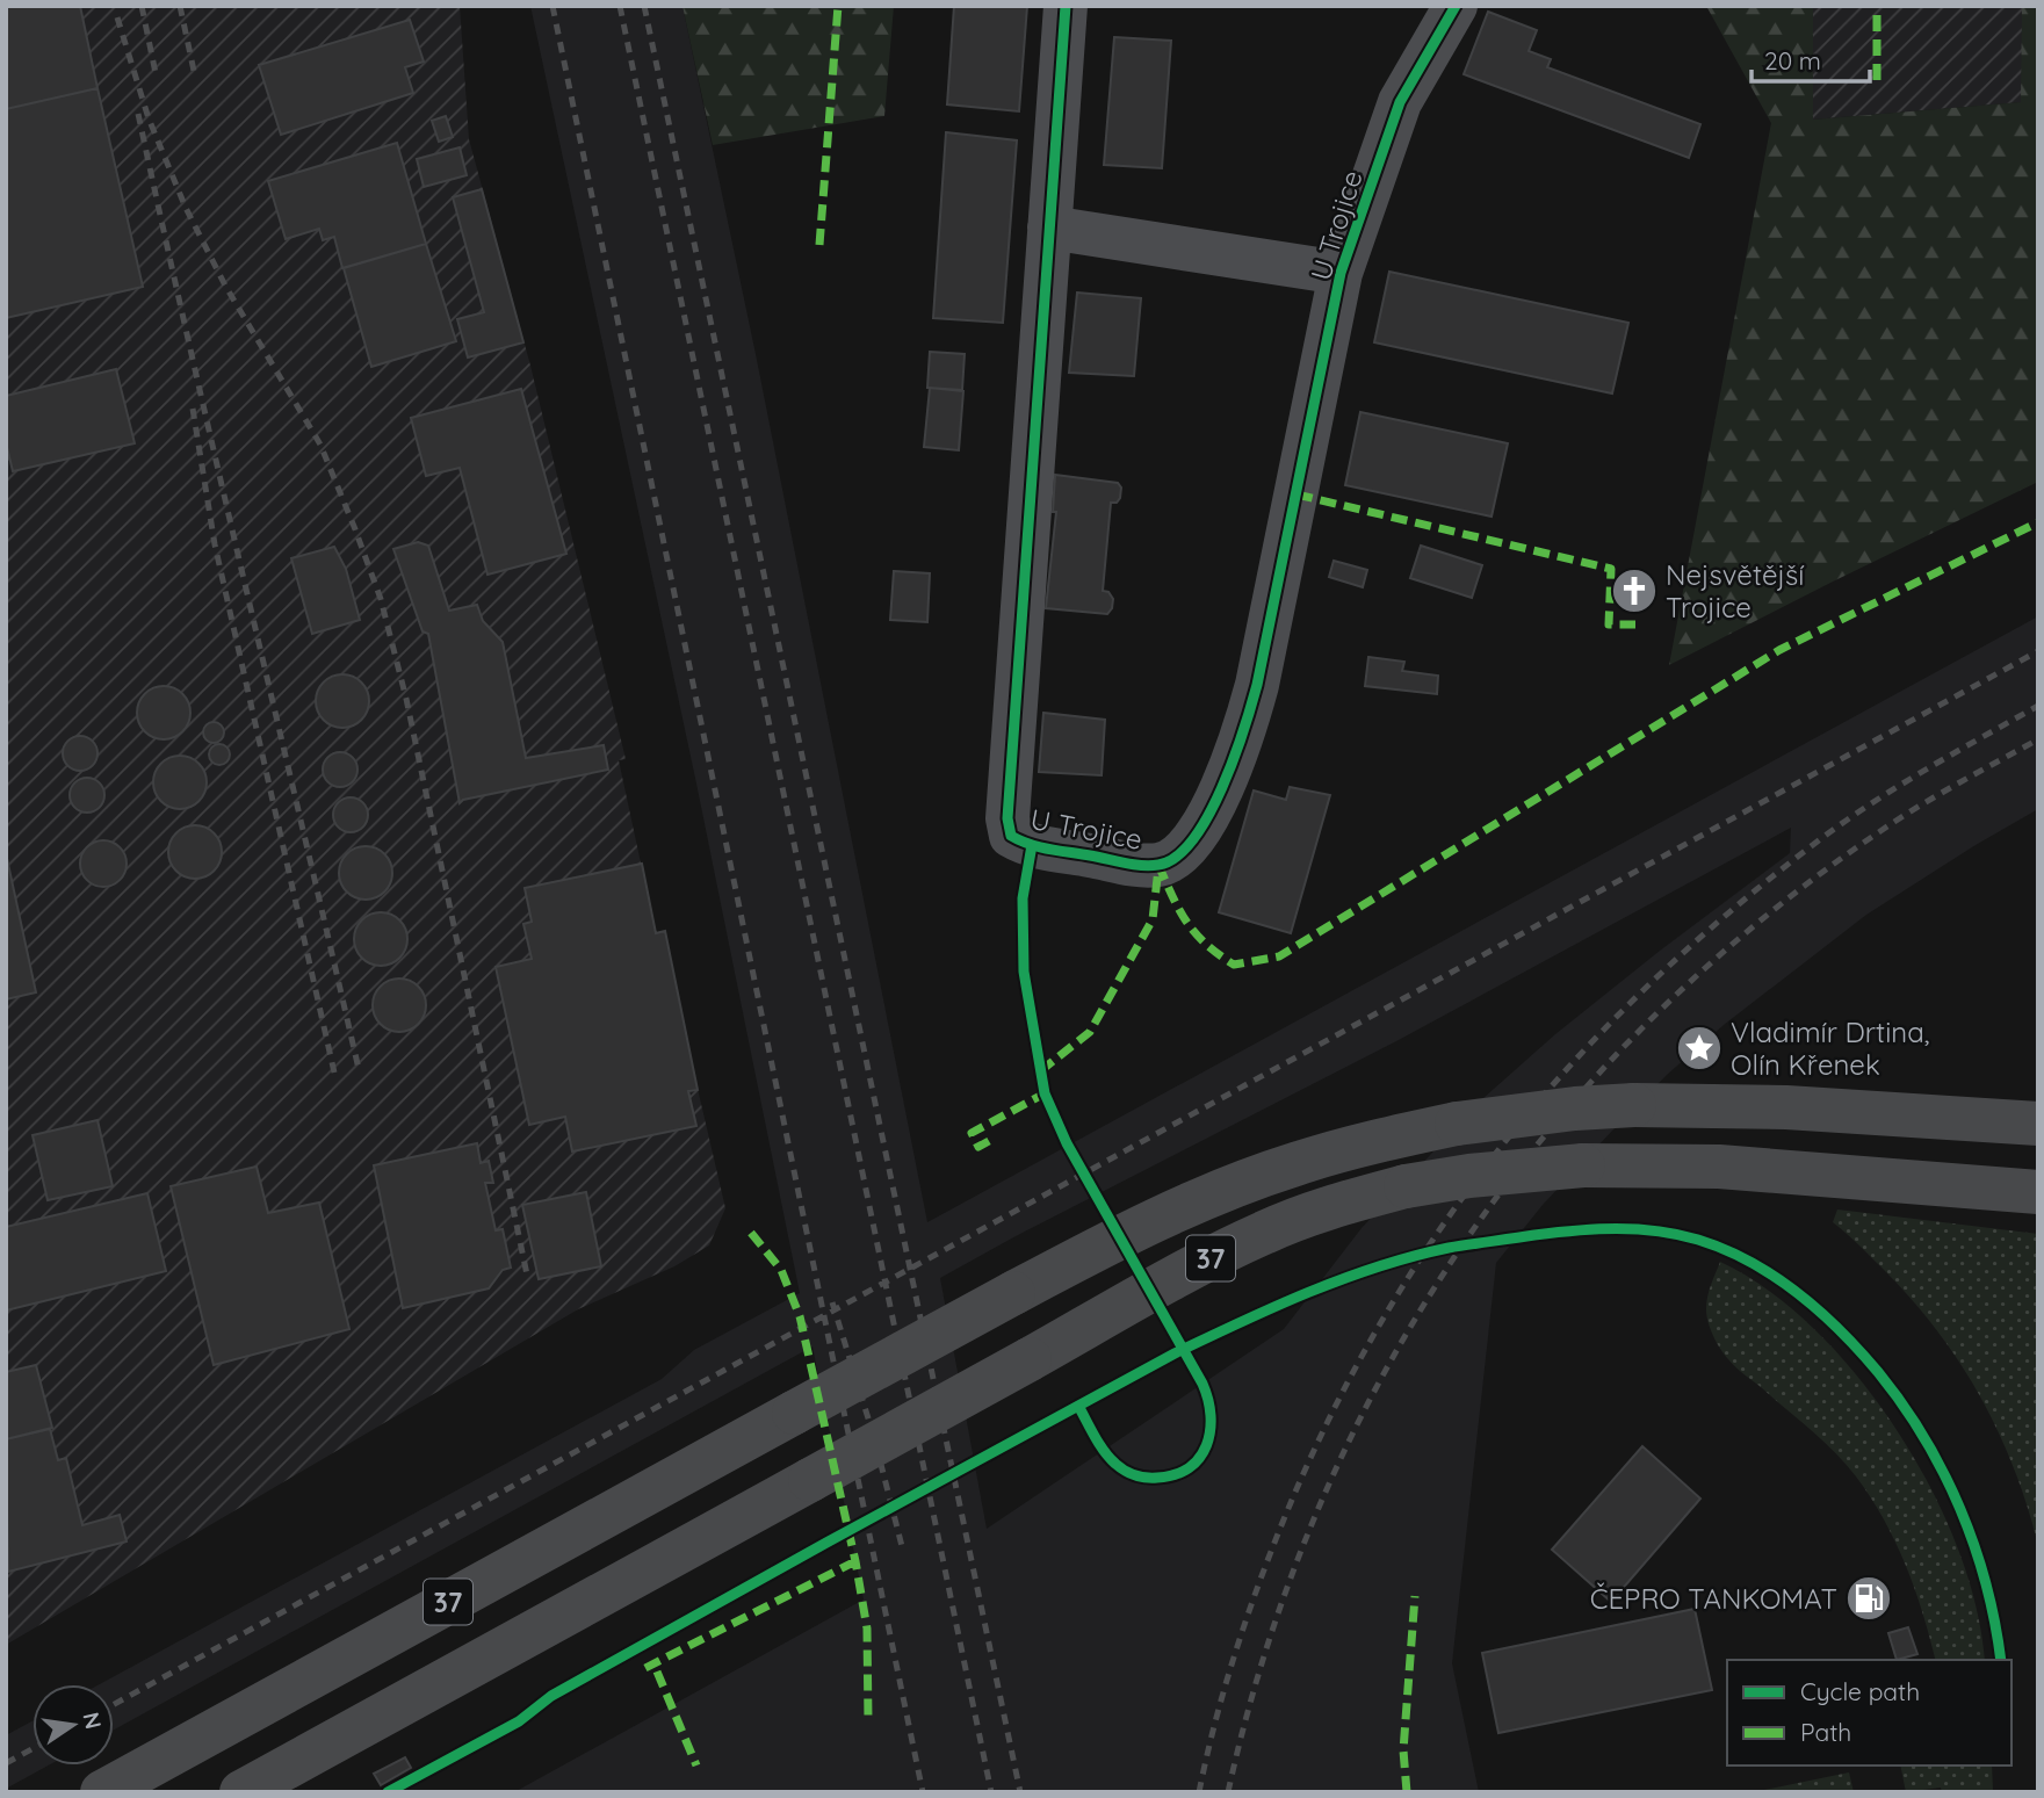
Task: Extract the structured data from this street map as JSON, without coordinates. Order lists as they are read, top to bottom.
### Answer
{
  "streets": {
    "main road": ["37"],
    "street": ["U Trojice"]
  },
  "places": {
    "church": ["Nejsvětější Trojice"],
    "place": ["Vladimír Drtina, Olín Křenek"],
    "fuel station": ["ČEPRO TANKOMAT"]
  },
  "legend": ["Cycle path", "Path"],
  "scale_bar": "20 m",
  "north": "right"
}
